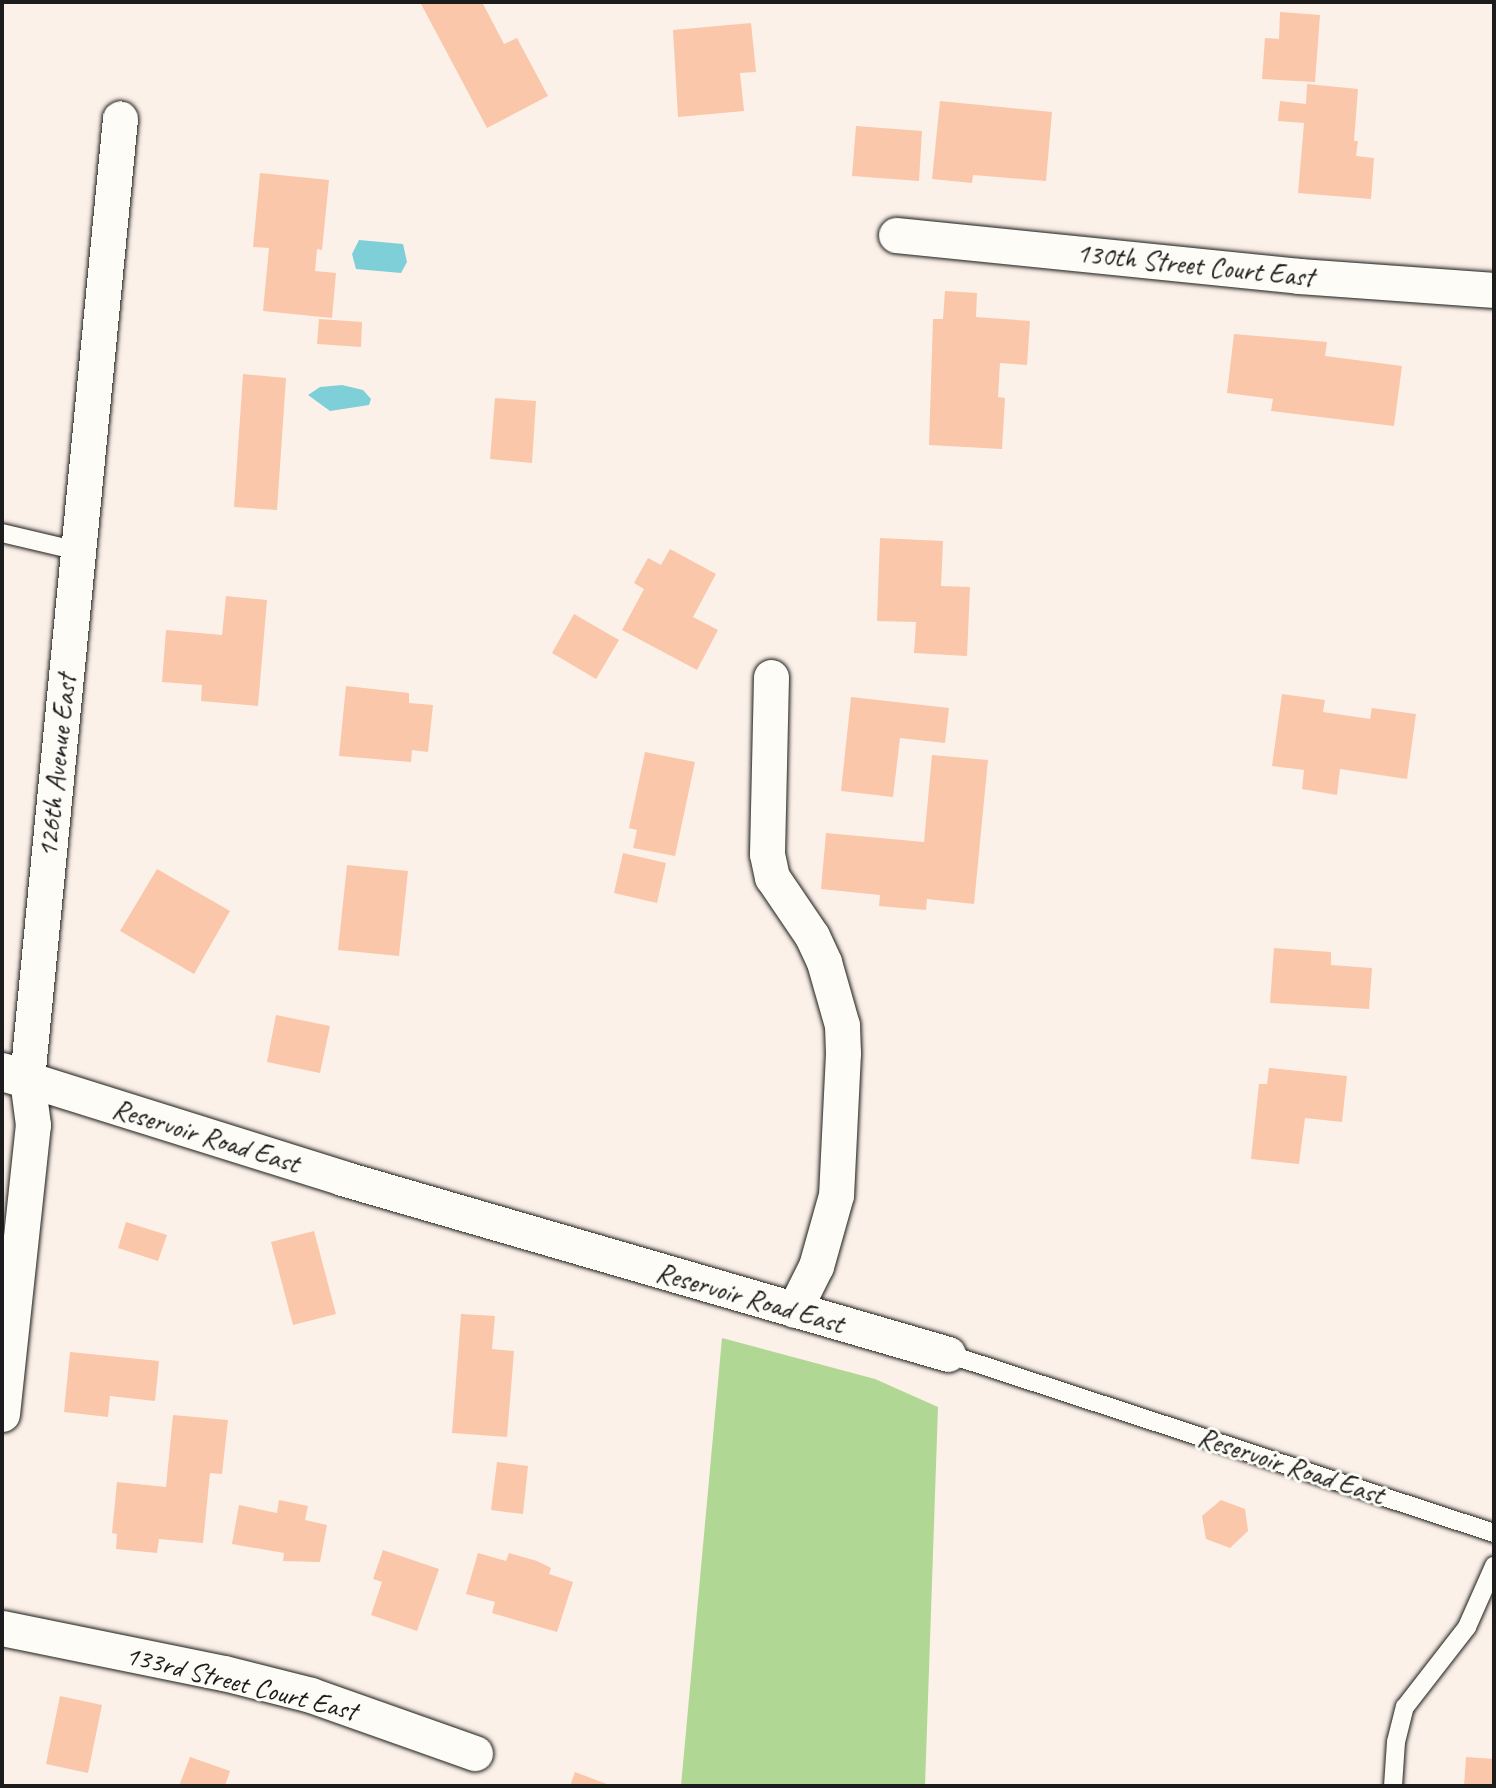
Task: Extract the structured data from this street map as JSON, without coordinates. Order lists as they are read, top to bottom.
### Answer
{
  "streets": {
    "street": [
      "130th Street Court East",
      "126th Avenue East",
      "Reservoir Road East",
      "133rd Street Court East"
    ]
  },
  "crossings": [
    ["126th Avenue East", "Reservoir Road East"]
  ]
}
